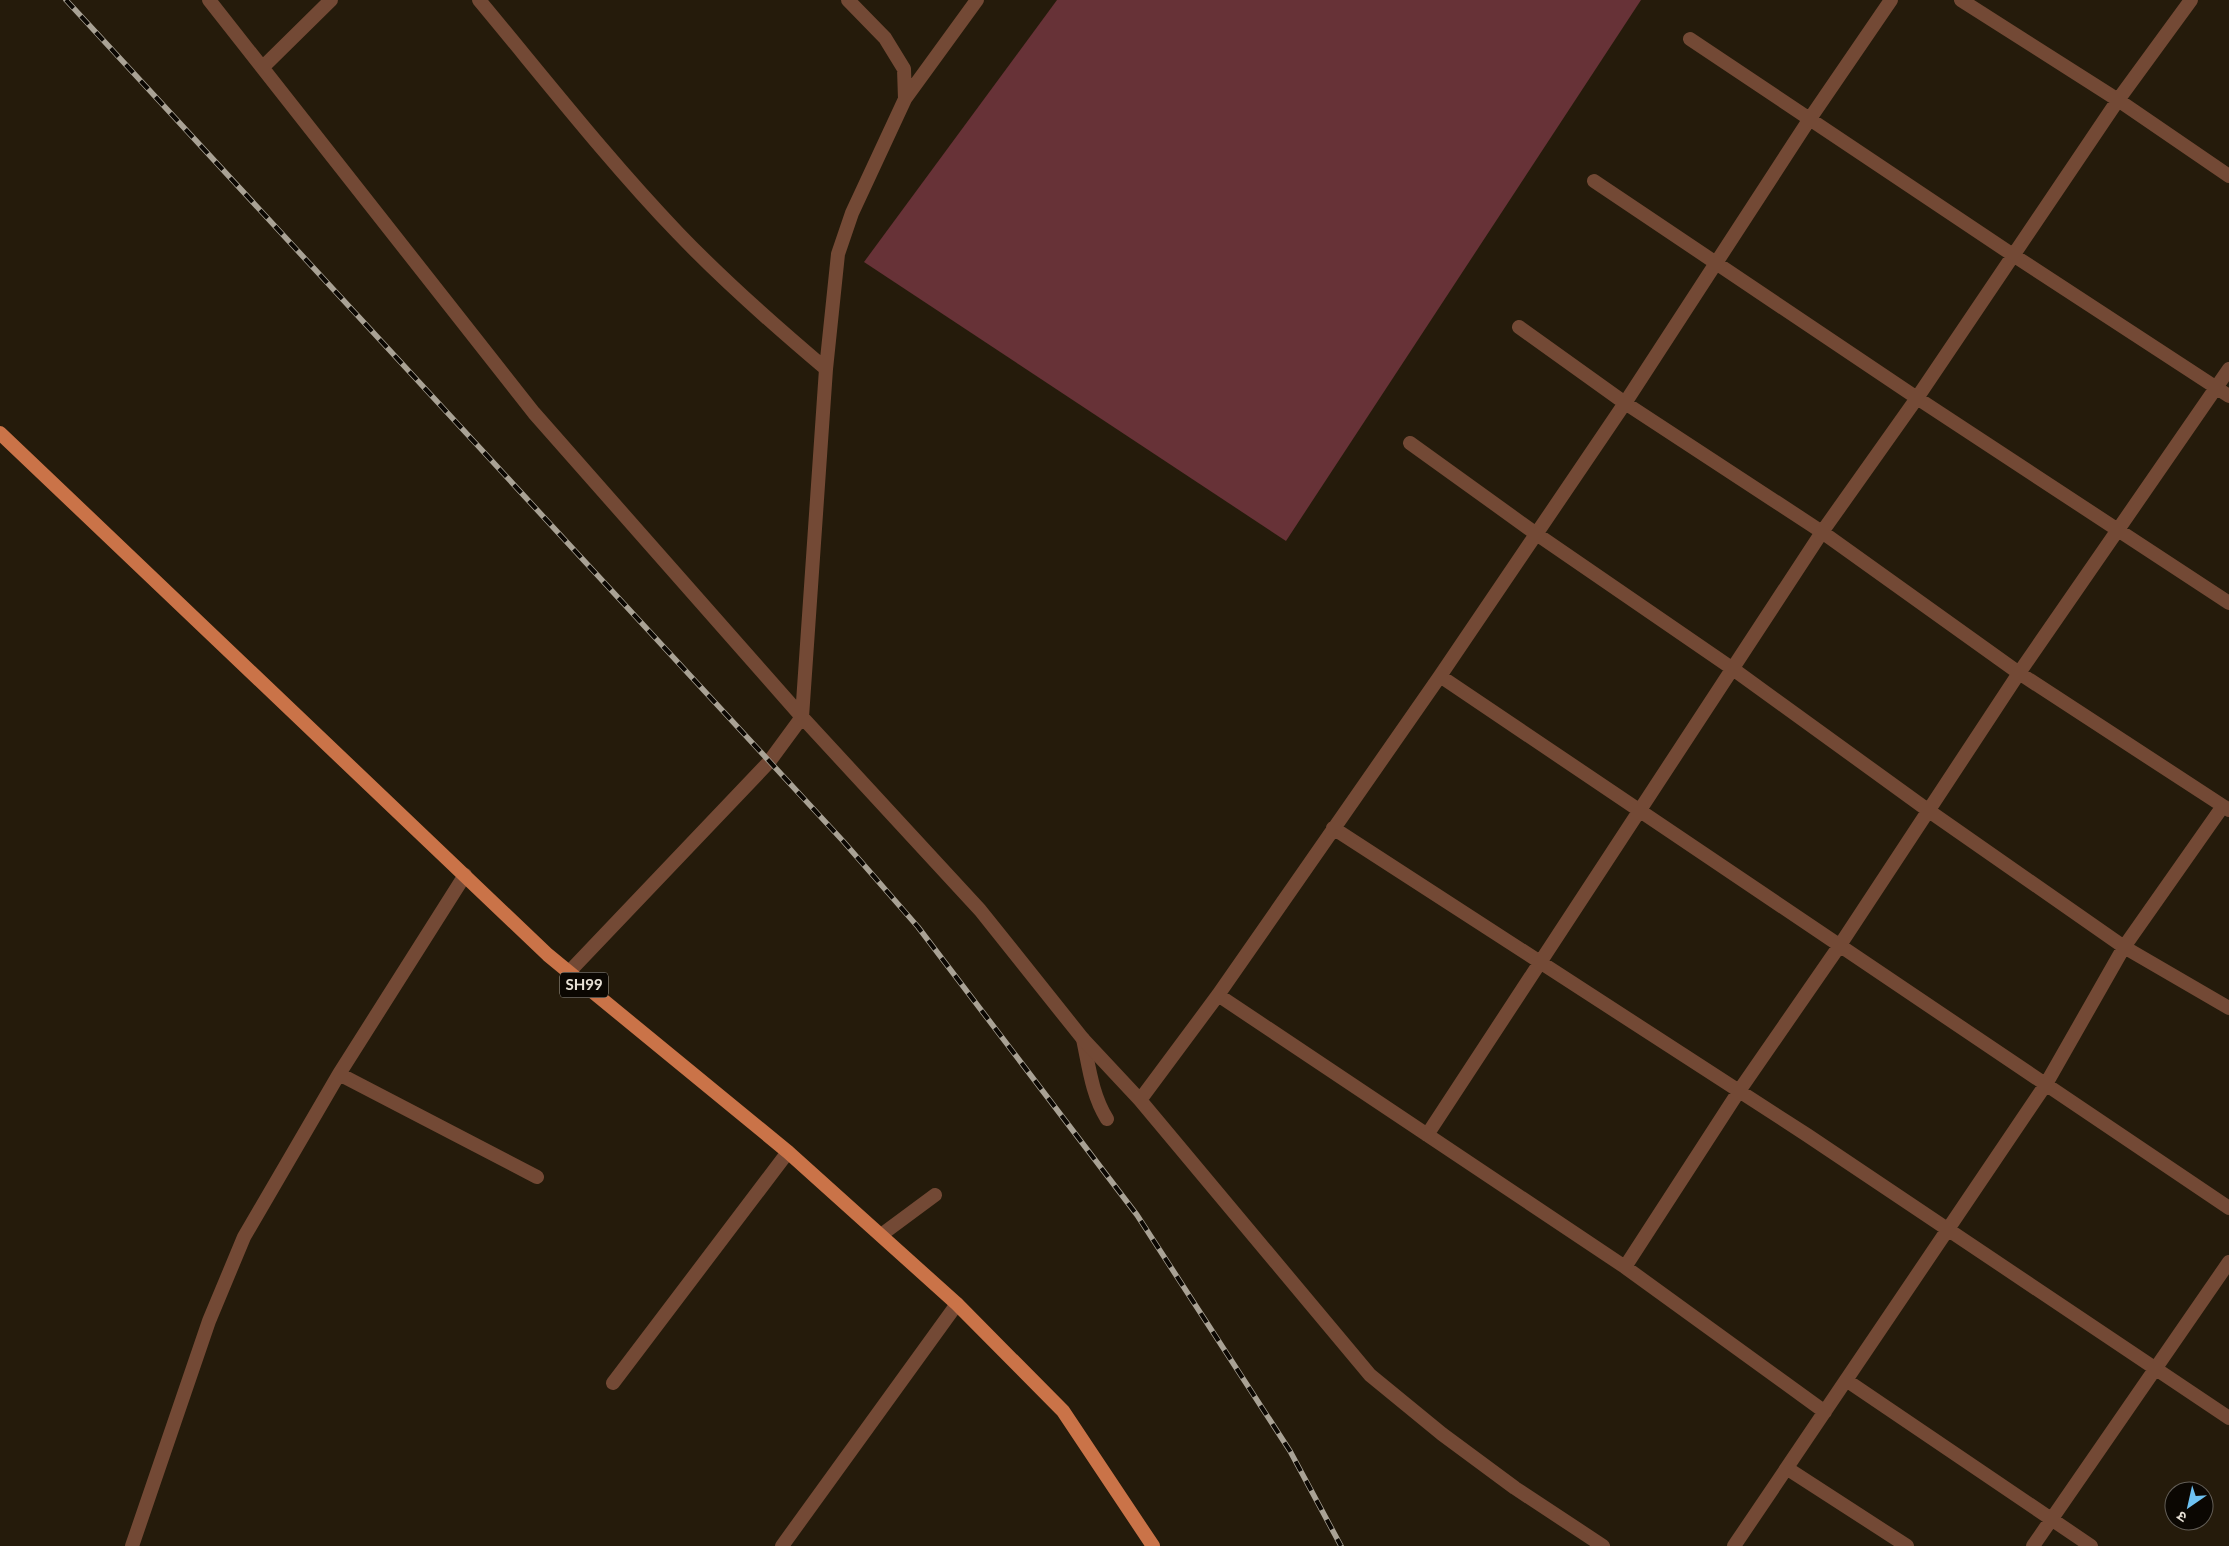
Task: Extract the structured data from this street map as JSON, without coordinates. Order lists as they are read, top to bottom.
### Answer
{
  "streets": {
    "main road": ["SH99"]
  },
  "north": "bottom left"
}
